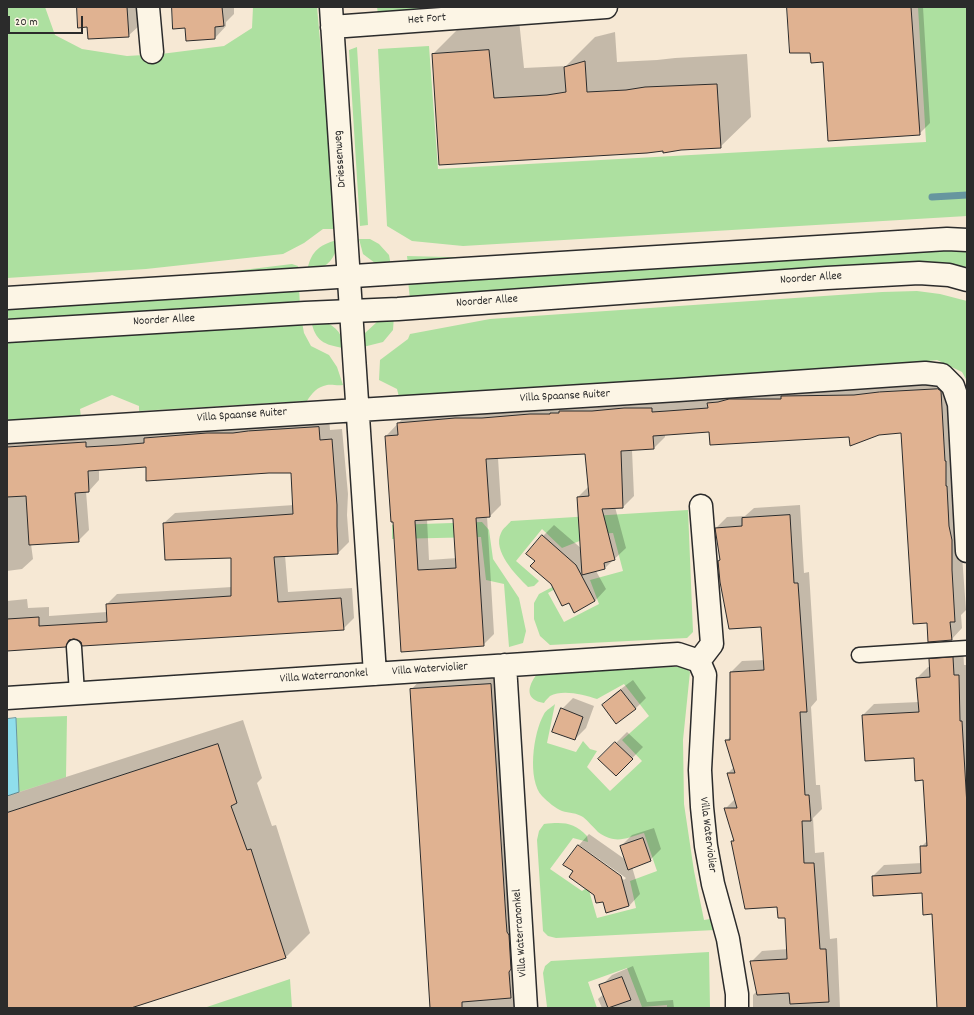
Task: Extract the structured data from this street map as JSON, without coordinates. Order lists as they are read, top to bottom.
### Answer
{
  "streets": {
    "street": [
      "Het Fort",
      "Driessenweg",
      "Noorder Allee",
      "Villa Spaanse Ruiter",
      "Villa Waterviolier",
      "Villa Waterranonkel"
    ]
  },
  "crossings": [
    ["Het Fort", "Driessenweg"],
    ["Driessenweg", "Noorder Allee"],
    ["Driessenweg", "Villa Waterranonkel"],
    ["Noorder Allee", "Villa Waterranonkel"],
    ["Villa Spaanse Ruiter", "Villa Waterranonkel"],
    ["Villa Waterviolier", "Villa Waterranonkel"]
  ],
  "scale_bar": "20 m"
}
